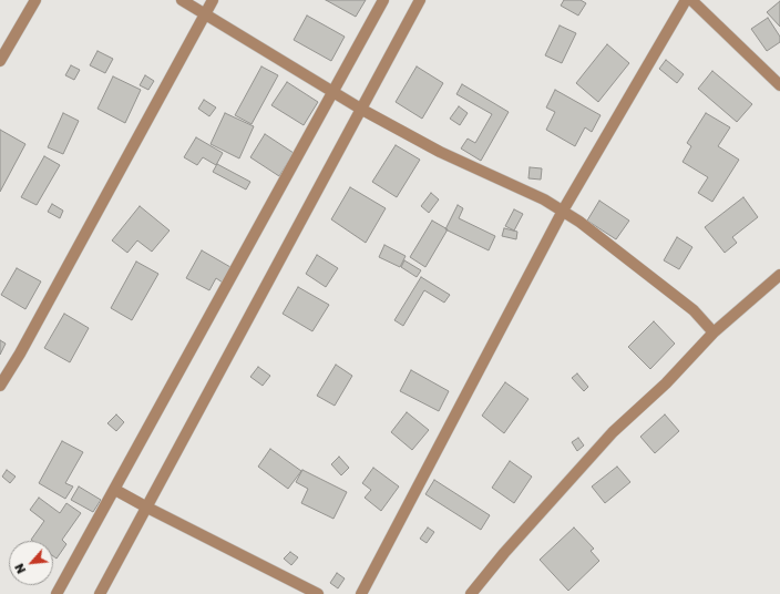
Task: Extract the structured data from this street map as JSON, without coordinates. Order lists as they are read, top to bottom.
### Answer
{
  "north": "bottom left"
}
